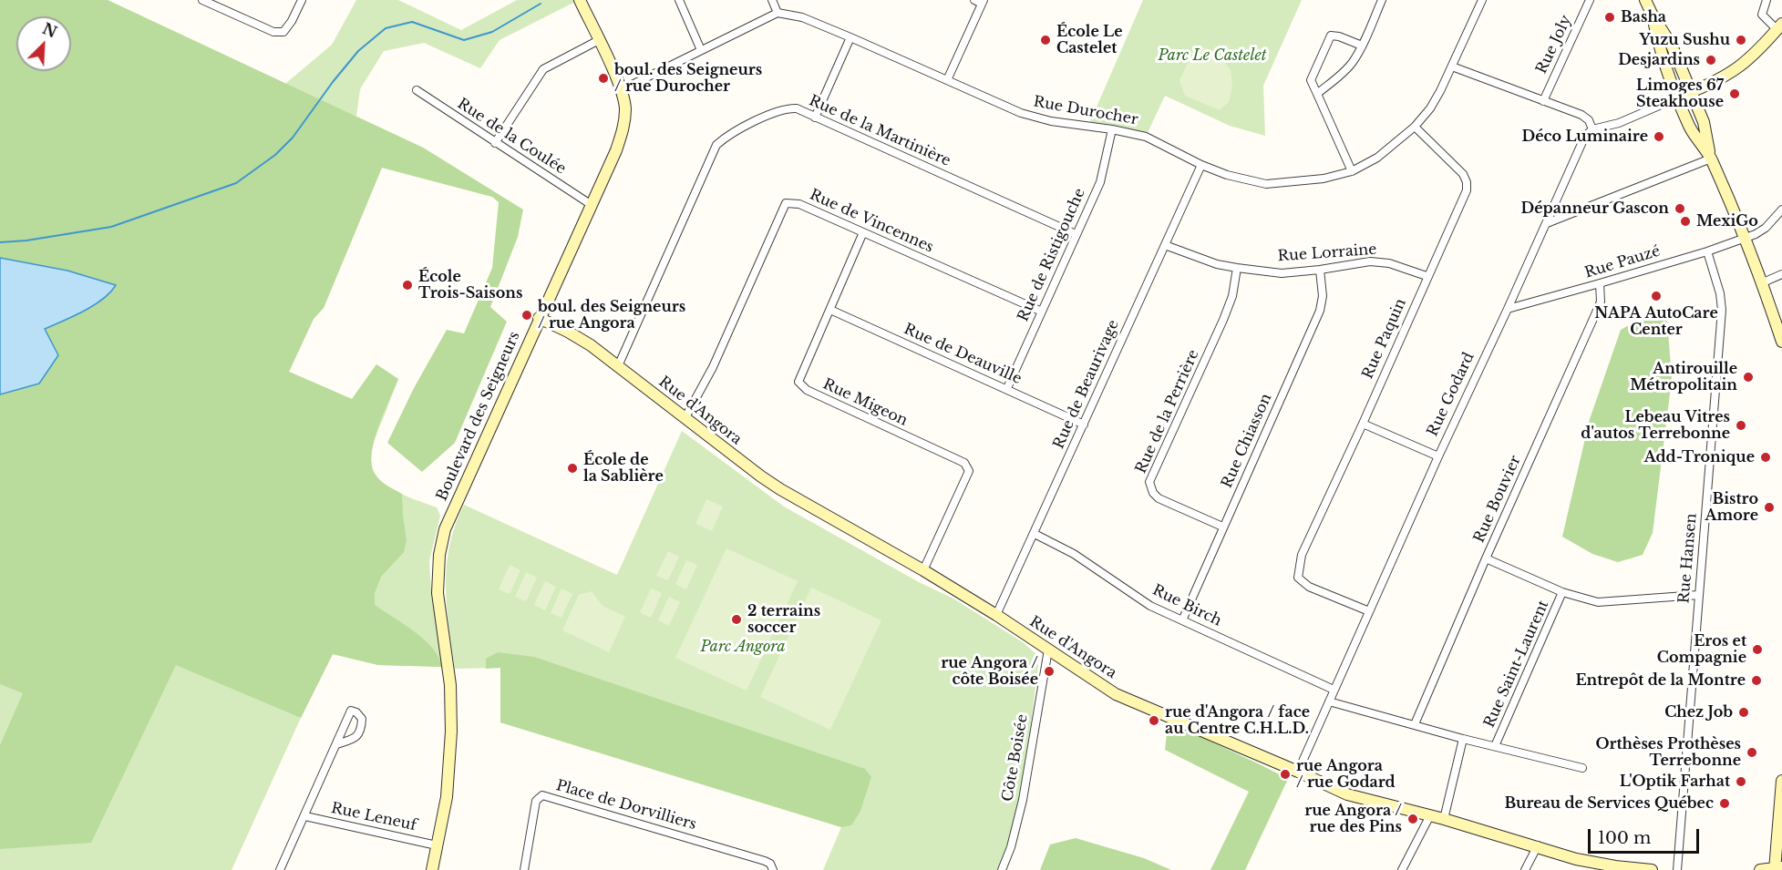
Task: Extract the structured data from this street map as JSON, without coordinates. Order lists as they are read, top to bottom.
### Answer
{
  "streets": {
    "street": [
      "Rue Joly",
      "Rue Durocher",
      "Rue de la Martinière",
      "Rue de la Coulée",
      "Rue de Vincennes",
      "Rue Lorraine",
      "Rue de Ristigouche",
      "Rue Pauzé",
      "Rue Paquin",
      "Rue de Deauville",
      "Rue de Beaurivage",
      "Rue Godard",
      "Rue Migeon",
      "Rue d'Angora",
      "Rue de la Perrière",
      "Boulevard des Seigneurs",
      "Rue Chiasson",
      "Rue Bouvier",
      "Rue Hansen",
      "Rue Birch",
      "Rue Saint-Laurent",
      "Côte Boisée",
      "Place de Dorvilliers",
      "Rue Leneuf"
    ]
  },
  "crossings": [
    ["Rue Durocher", "Rue de Ristigouche"],
    ["Rue Durocher", "Rue Paquin"],
    ["Rue Durocher", "Rue de Beaurivage"],
    ["Rue de la Martinière", "Rue de Ristigouche"],
    ["Rue de la Martinière", "Rue d'Angora"],
    ["Rue de la Coulée", "Boulevard des Seigneurs"],
    ["Rue de Vincennes", "Rue de Ristigouche"],
    ["Rue de Vincennes", "Rue Migeon"],
    ["Rue de Vincennes", "Rue d'Angora"],
    ["Rue Lorraine", "Rue Paquin"],
    ["Rue Lorraine", "Rue de Beaurivage"],
    ["Rue Lorraine", "Rue de la Perrière"],
    ["Rue Lorraine", "Rue Chiasson"],
    ["Rue de Ristigouche", "Rue de Deauville"],
    ["Rue Pauzé", "Rue Godard"],
    ["Rue Pauzé", "Rue Bouvier"],
    ["Rue Pauzé", "Rue Hansen"],
    ["Rue Paquin", "Rue Godard"],
    ["Rue de Deauville", "Rue de Beaurivage"],
    ["Rue de Deauville", "Rue Migeon"],
    ["Rue de Beaurivage", "Rue d'Angora"],
    ["Rue de Beaurivage", "Rue Birch"],
    ["Rue Godard", "Rue d'Angora"],
    ["Rue Godard", "Rue Birch"],
    ["Rue Migeon", "Rue d'Angora"],
    ["Rue d'Angora", "Boulevard des Seigneurs"],
    ["Rue d'Angora", "Côte Boisée"],
    ["Rue de la Perrière", "Rue Chiasson"],
    ["Boulevard des Seigneurs", "Rue Leneuf"],
    ["Rue Chiasson", "Rue Birch"]
  ],
  "parks": ["Parc Le Castelet", "Parc Angora"],
  "places": [
    "Basha",
    "École Le Castelet",
    "Yuzu Sushu",
    "Desjardins",
    "boul. des Seigneurs / rue Durocher",
    "Limoges 67 Steakhouse",
    "Déco Luminaire",
    "Dépanneur Gascon",
    "MexiGo",
    "École Trois-Saisons",
    "NAPA AutoCare Center",
    "boul. des Seigneurs / rue Angora",
    "Antirouille Métropolitain",
    "Lebeau Vitres d'autos Terrebonne",
    "Add-Tronique",
    "École de la Sablière",
    "Bistro Amore",
    "2 terrains soccer",
    "Eros et Compagnie",
    "rue Angora / côte Boisée",
    "Entrepôt de la Montre",
    "Chez Job",
    "rue d'Angora / face au Centre C.H.L.D.",
    "Orthèses Prothèses Terrebonne",
    "rue Angora / rue Godard",
    "L'Optik Farhat",
    "Bureau de Services Québec",
    "rue Angora / rue des Pins"
  ],
  "scale_bar": "100 m",
  "north": "top right"
}
